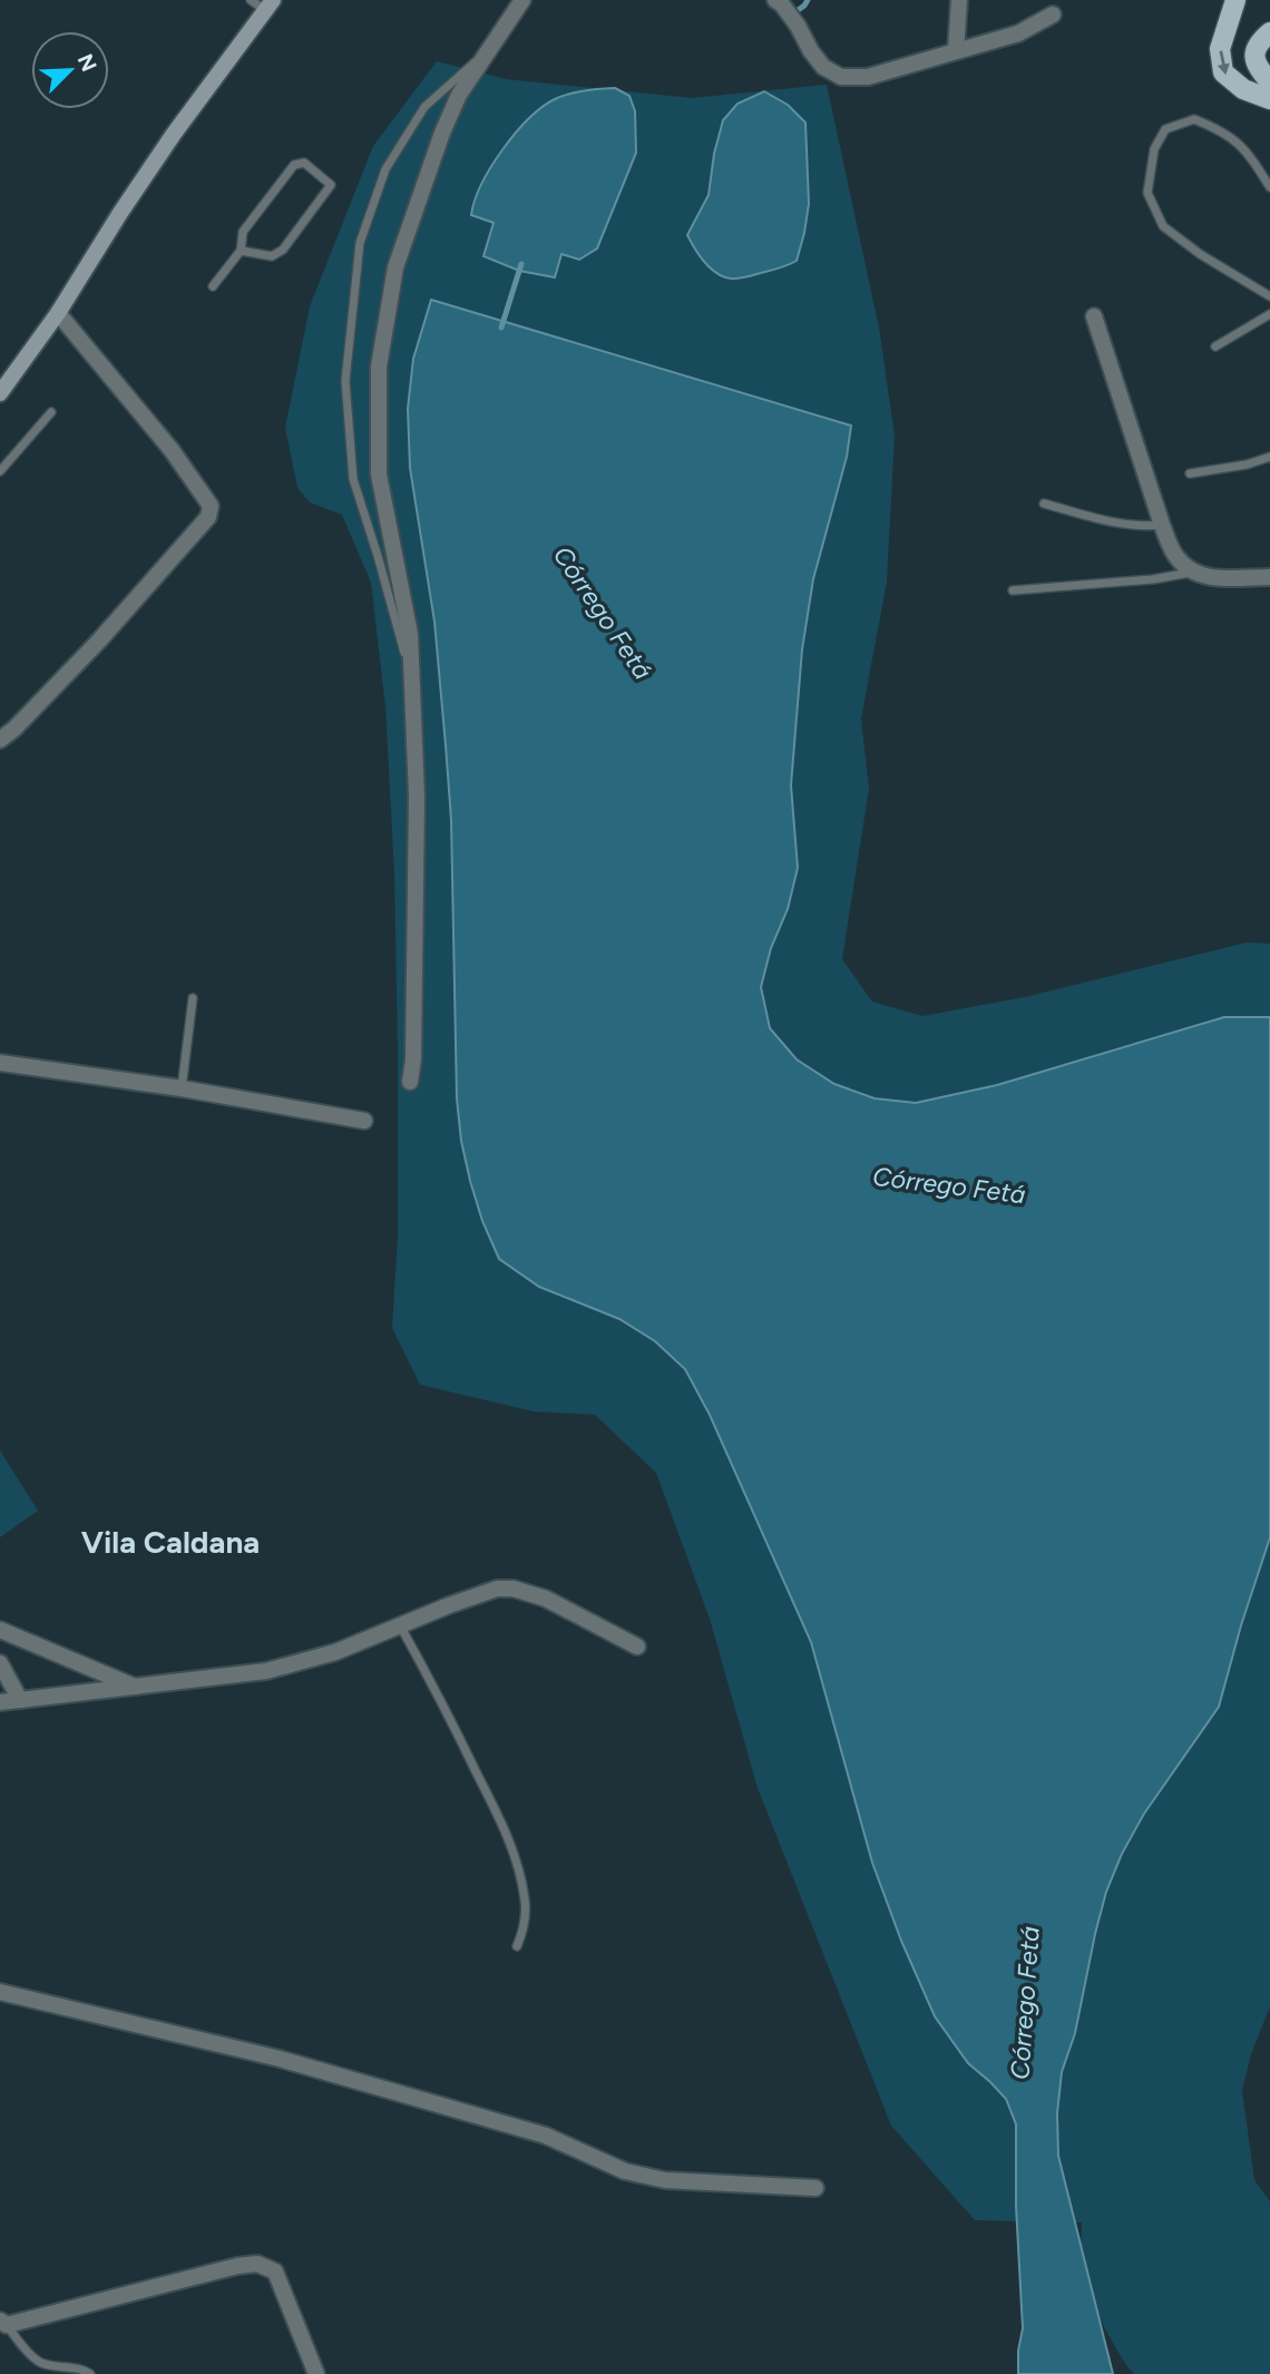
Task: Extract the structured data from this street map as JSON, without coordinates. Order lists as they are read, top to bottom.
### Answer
{
  "districts": ["Vila Caldana"],
  "water": ["Córrego Fetá"],
  "north": "top right"
}
